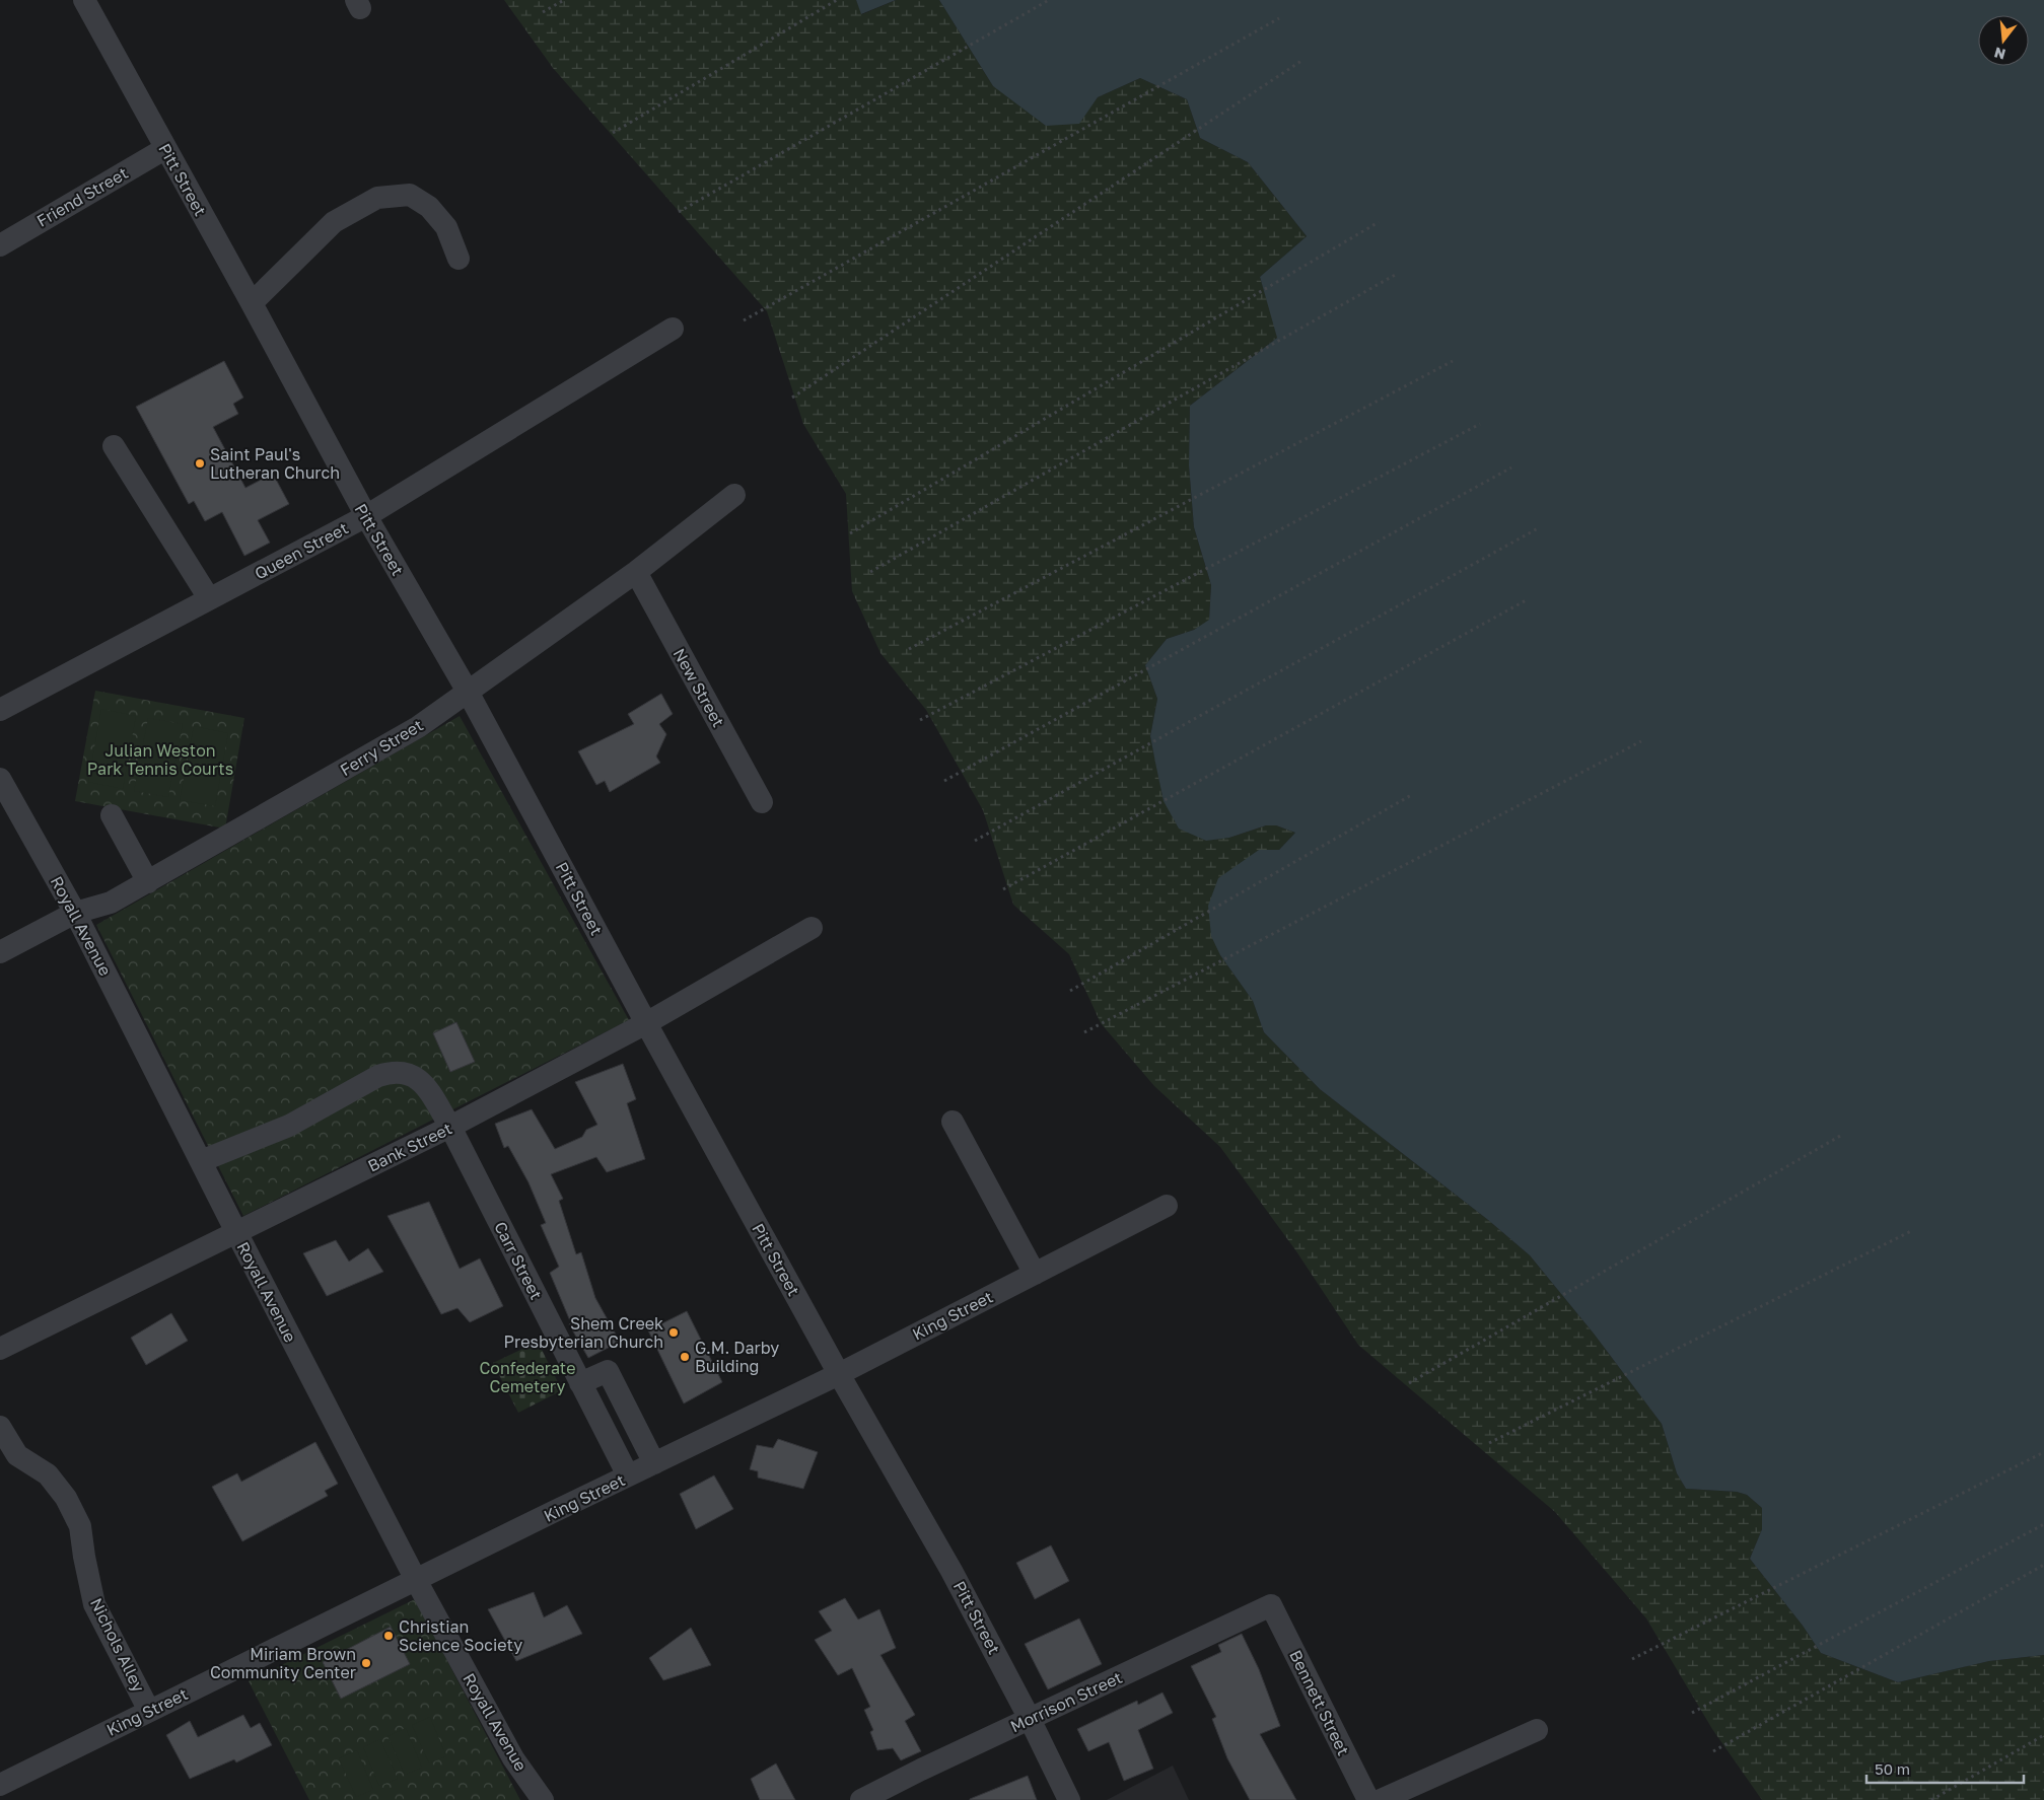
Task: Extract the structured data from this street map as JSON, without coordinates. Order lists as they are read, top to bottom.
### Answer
{
  "streets": {
    "street": [
      "Pitt Street",
      "Friend Street",
      "Queen Street",
      "New Street",
      "Ferry Street",
      "Royall Avenue",
      "Bank Street",
      "Carr Street",
      "King Street",
      "Nichols Alley",
      "Morrison Street",
      "Bennett Street"
    ]
  },
  "crossings": [
    ["Pitt Street", "Friend Street"],
    ["Pitt Street", "Queen Street"],
    ["Pitt Street", "Ferry Street"],
    ["Pitt Street", "Bank Street"],
    ["Pitt Street", "King Street"],
    ["Pitt Street", "Morrison Street"],
    ["New Street", "Ferry Street"],
    ["Ferry Street", "Royall Avenue"],
    ["Royall Avenue", "Bank Street"],
    ["Royall Avenue", "Carr Street"],
    ["Royall Avenue", "King Street"],
    ["Bank Street", "Carr Street"],
    ["Carr Street", "King Street"],
    ["King Street", "Nichols Alley"],
    ["Morrison Street", "Bennett Street"]
  ],
  "parks": ["Julian Weston Park Tennis Courts", "Confederate Cemetery"],
  "places": [
    "Saint Paul's Lutheran Church",
    "Shem Creek Presbyterian Church",
    "G.M. Darby Building",
    "Christian Science Society",
    "Miriam Brown Community Center"
  ],
  "scale_bar": "50 m",
  "north": "bottom"
}
